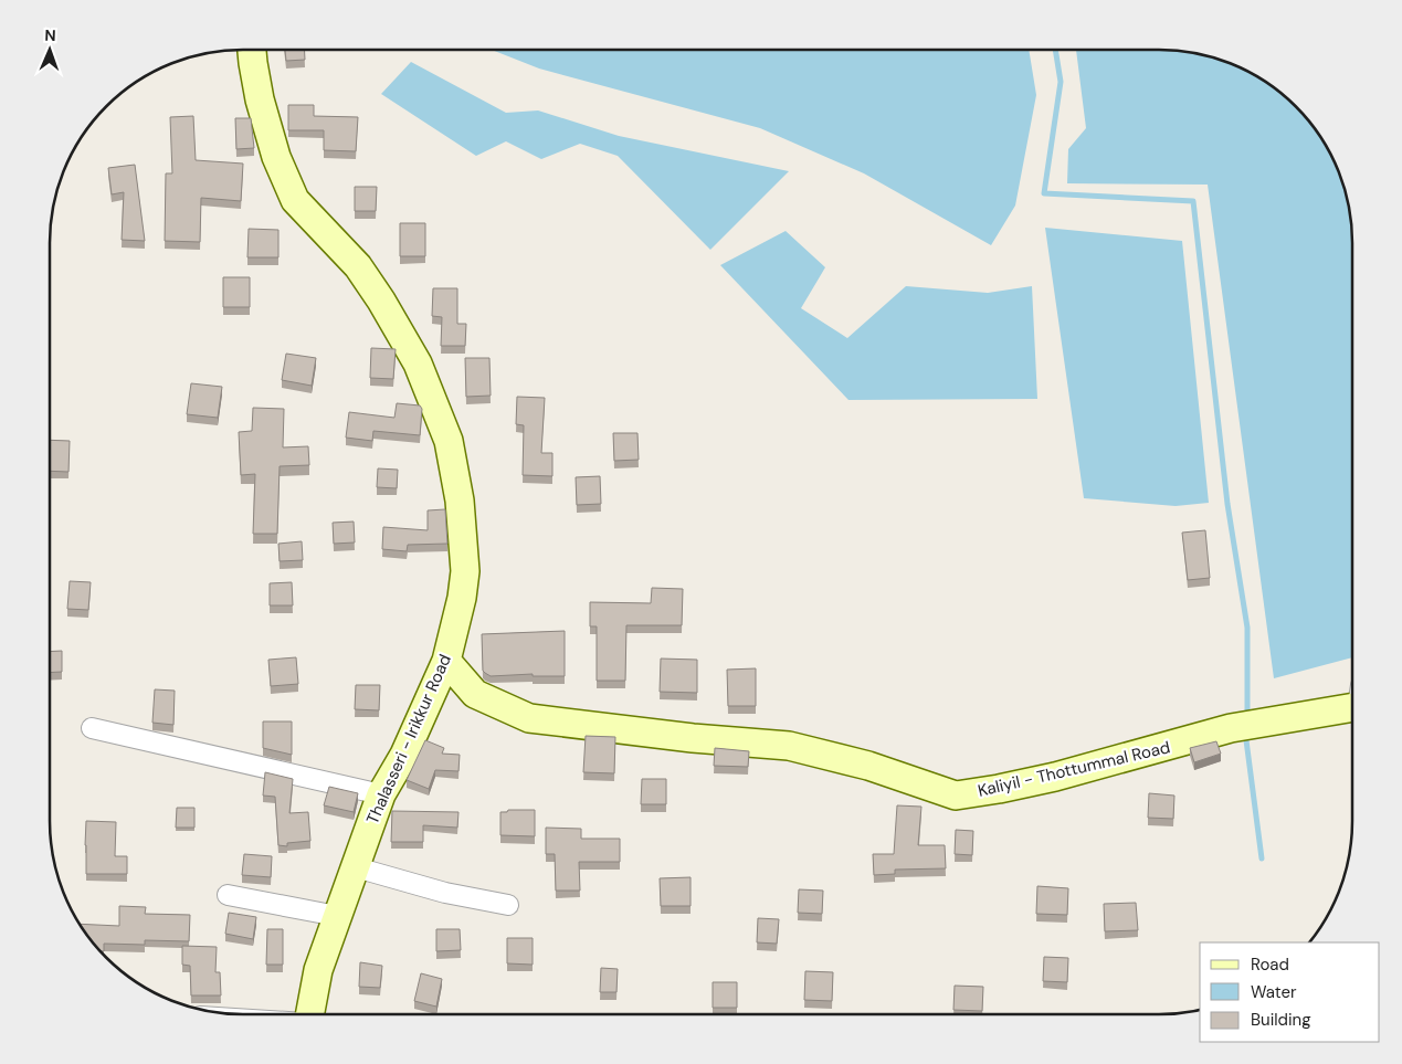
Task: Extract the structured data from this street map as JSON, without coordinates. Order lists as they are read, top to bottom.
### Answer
{
  "streets": {
    "main road": ["Thalasseri - Irikkur Road", "Kaliyil - Thottummal Road"]
  },
  "crossings": [
    ["Thalasseri - Irikkur Road", "Kaliyil - Thottummal Road"]
  ],
  "legend": ["Road", "Water", "Building"],
  "north": "top"
}
